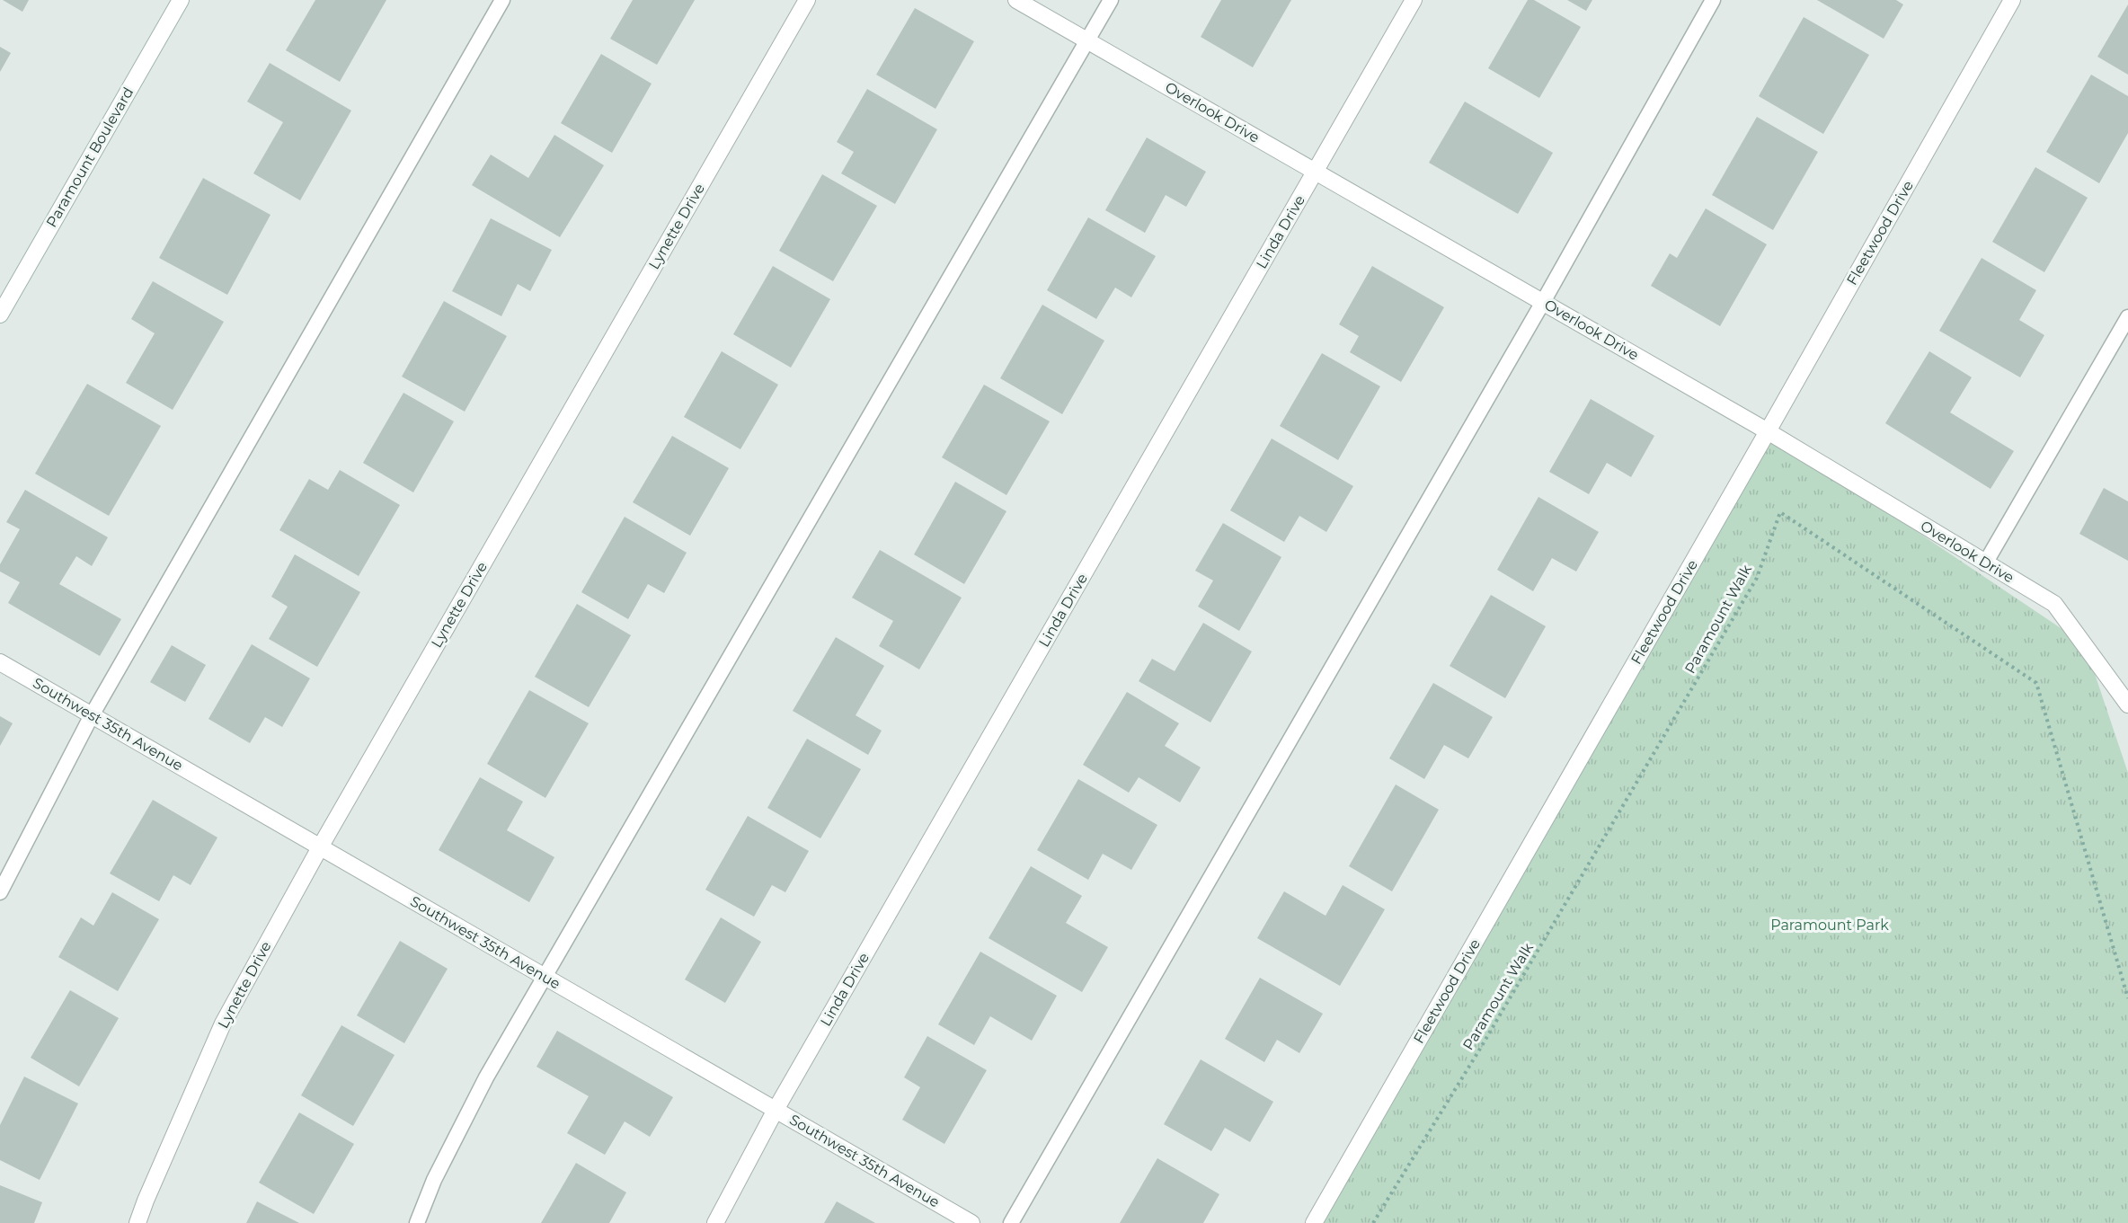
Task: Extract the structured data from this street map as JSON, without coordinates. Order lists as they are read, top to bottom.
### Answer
{
  "streets": {
    "street": [
      "Overlook Drive",
      "Paramount Boulevard",
      "Lynette Drive",
      "Linda Drive",
      "Fleetwood Drive",
      "Southwest 35th Avenue"
    ],
    "path": ["Paramount Walk"]
  },
  "crossings": [
    ["Overlook Drive", "Linda Drive"],
    ["Overlook Drive", "Fleetwood Drive"],
    ["Lynette Drive", "Southwest 35th Avenue"],
    ["Linda Drive", "Southwest 35th Avenue"]
  ],
  "parks": ["Paramount Park"]
}
